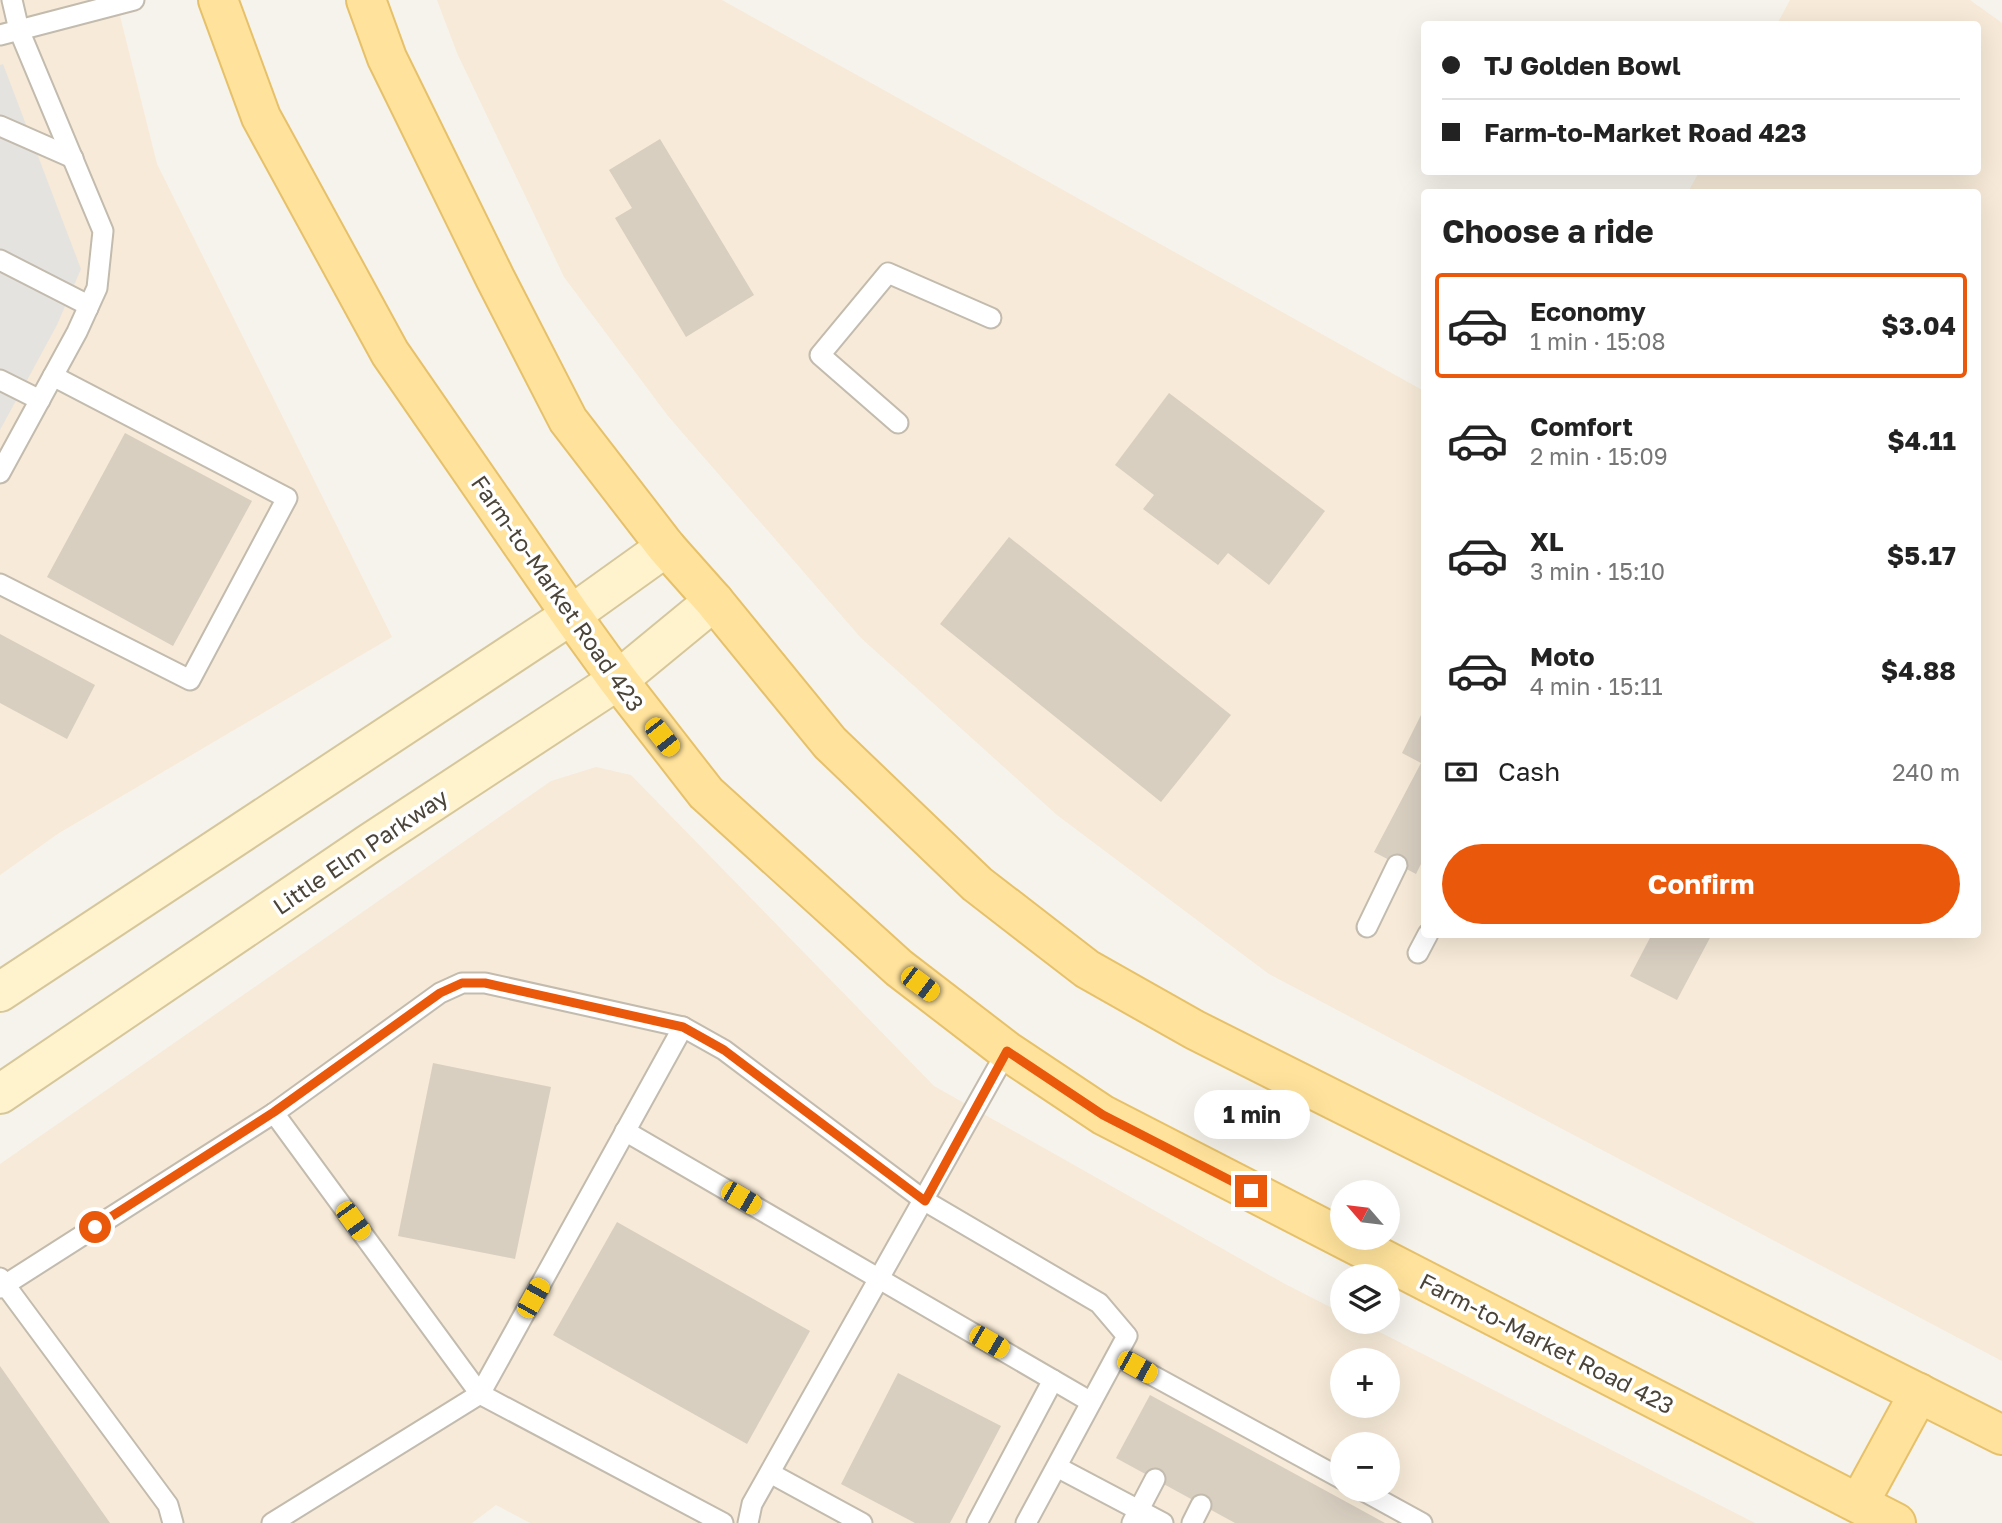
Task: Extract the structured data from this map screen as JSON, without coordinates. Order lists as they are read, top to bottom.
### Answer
{
  "streets": {
    "main road": ["Farm-to-Market Road 423", "Little Elm Parkway"]
  },
  "crossings": [
    ["Farm-to-Market Road 423", "Little Elm Parkway"]
  ],
  "north": "top left",
  "page": {
    "banner": ["TJ Golden Bowl", "Farm-to-Market Road 423"],
    "heading": "Choose a ride",
    "list": [
      {
        "name": "Economy",
        "note": "1 min · 15:08",
        "value": "$3.04"
      },
      {
        "name": "Comfort",
        "note": "2 min · 15:09",
        "value": "$4.11"
      },
      {
        "name": "XL",
        "note": "3 min · 15:10",
        "value": "$5.17"
      },
      {
        "name": "Moto",
        "note": "4 min · 15:11",
        "value": "$4.88"
      }
    ],
    "pay": ["Cash", "240 m"],
    "buttons": "Confirm",
    "bubble": "1 min",
    "map_buttons": ["+", "−"]
  }
}
